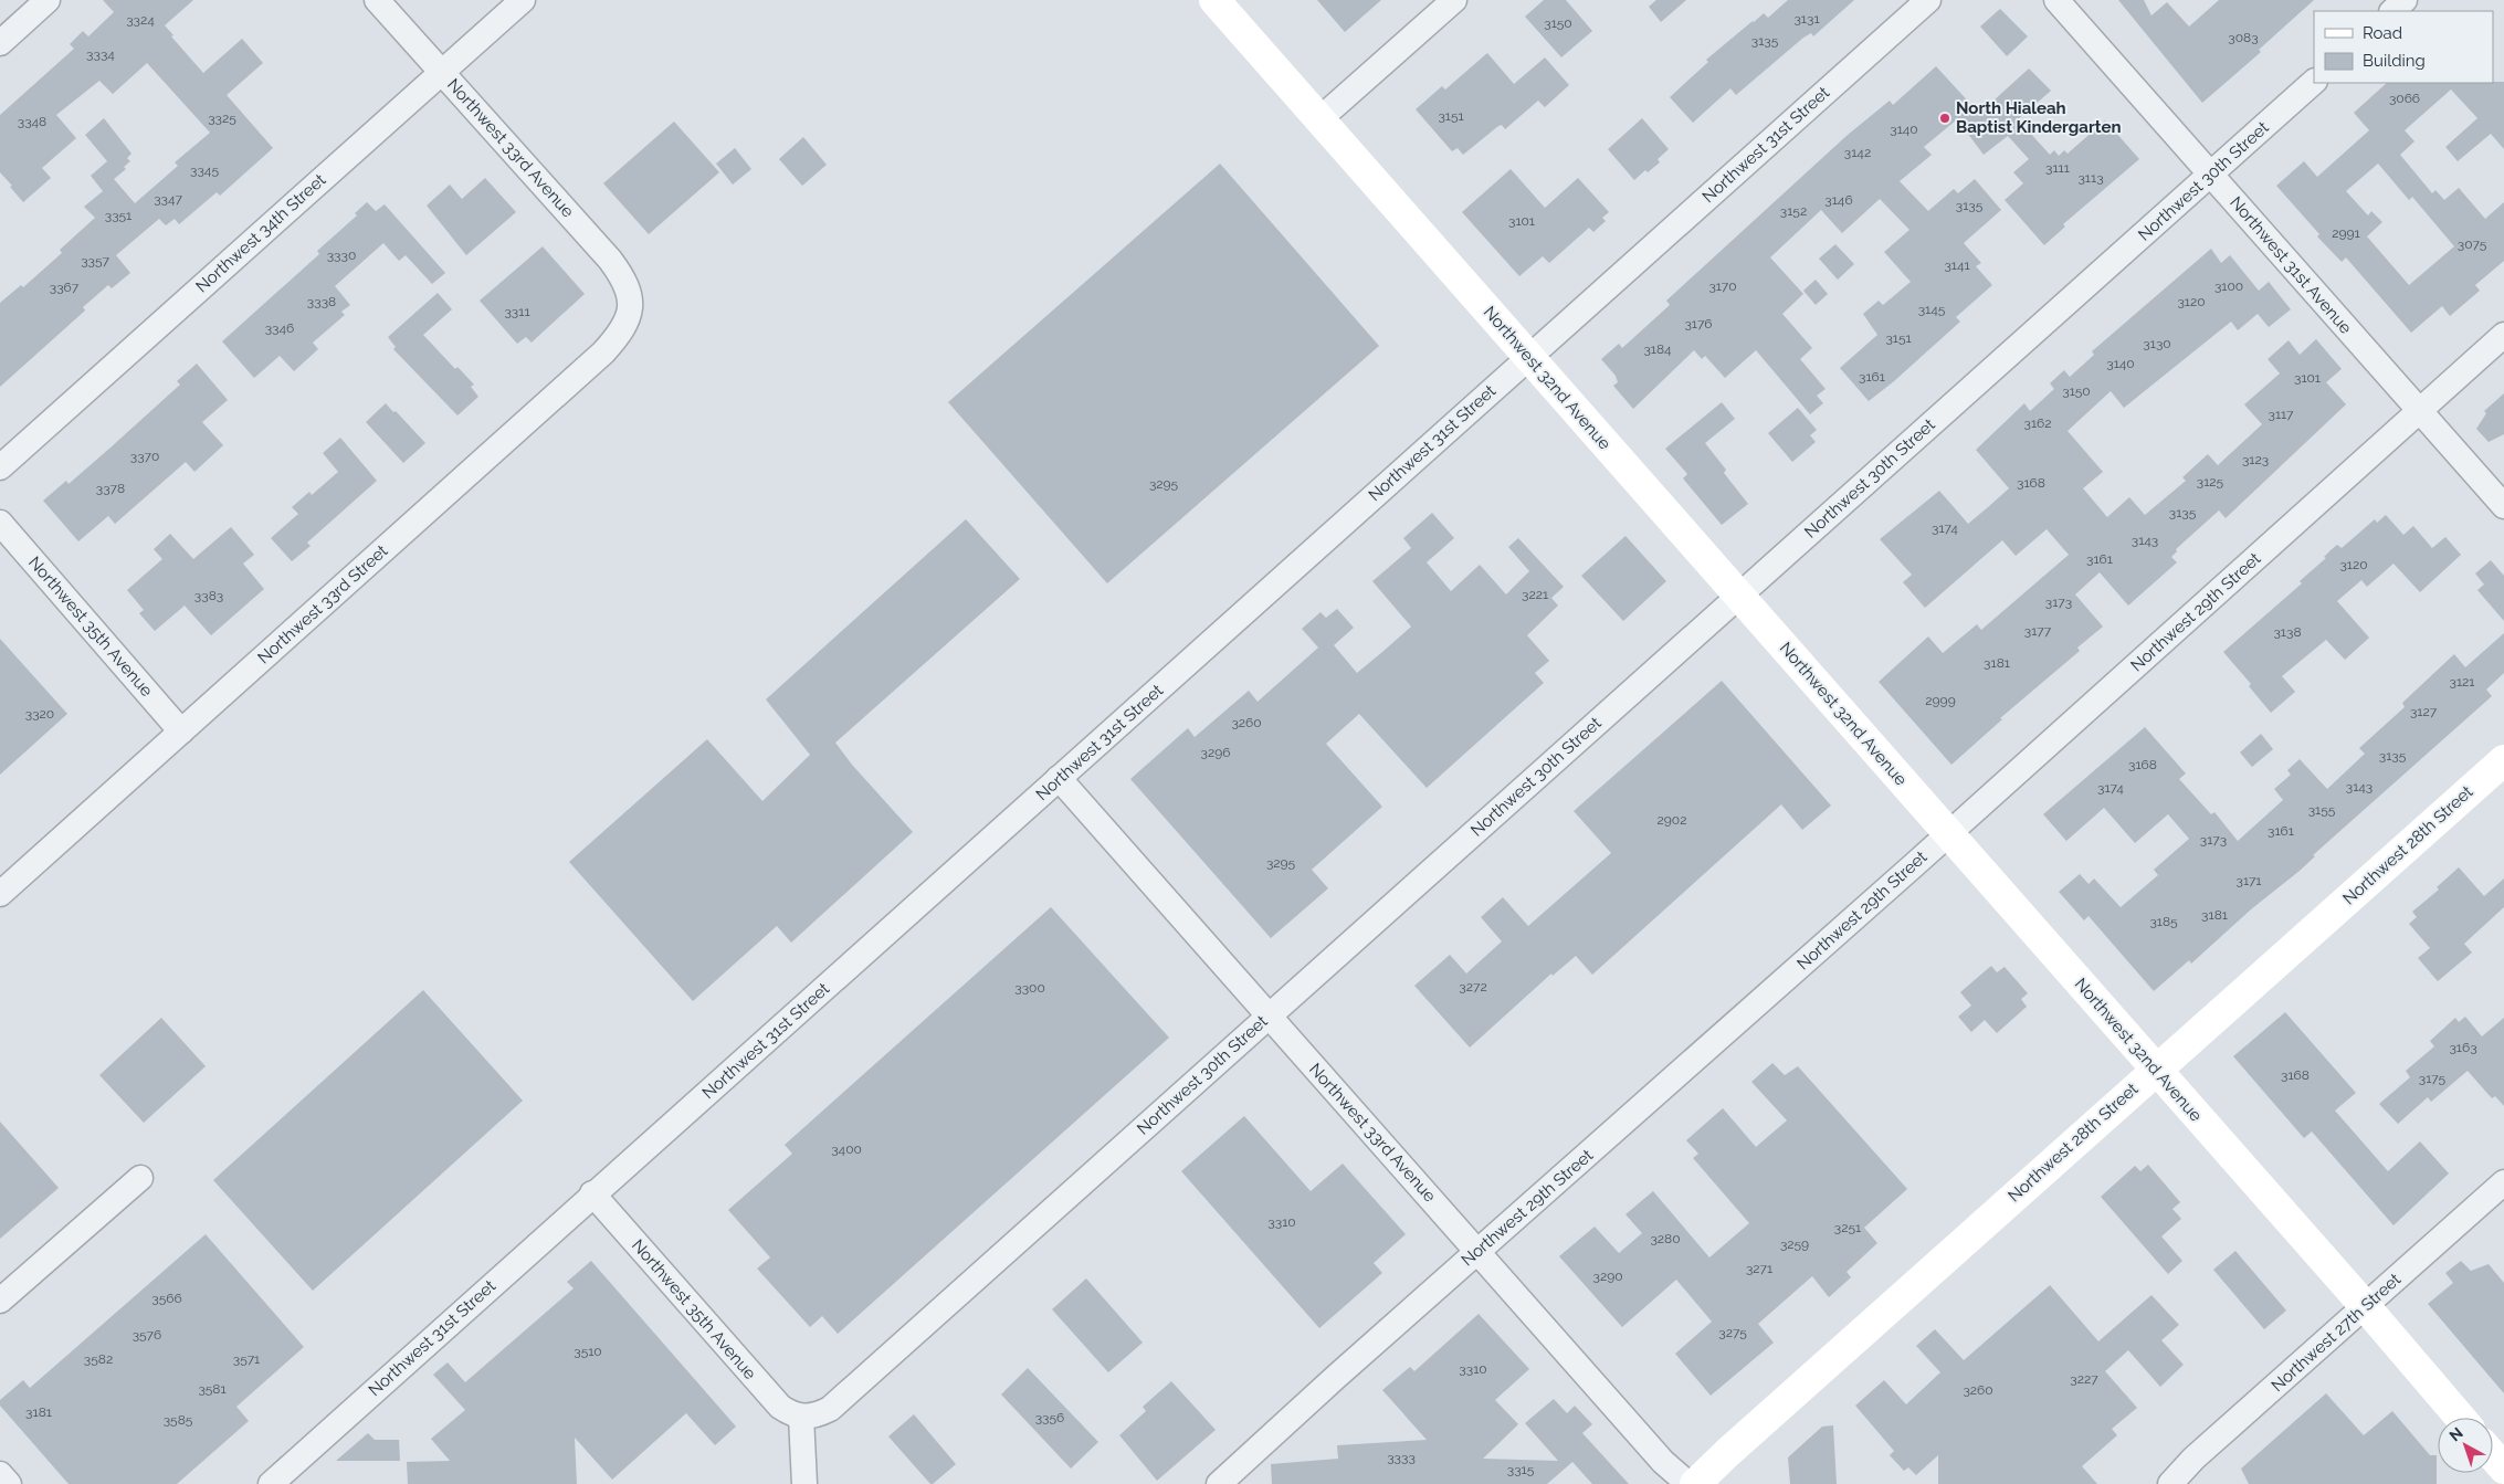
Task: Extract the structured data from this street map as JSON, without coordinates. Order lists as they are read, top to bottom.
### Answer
{
  "streets": {
    "main road": ["Northwest 32nd Avenue", "Northwest 28th Street"],
    "street": [
      "Northwest 31st Street",
      "Northwest 33rd Avenue",
      "Northwest 30th Street",
      "Northwest 34th Street",
      "Northwest 31st Avenue",
      "Northwest 33rd Street",
      "Northwest 29th Street",
      "Northwest 35th Avenue",
      "Northwest 27th Street"
    ]
  },
  "crossings": [
    ["Northwest 31st Street", "Northwest 33rd Avenue"],
    ["Northwest 31st Street", "Northwest 32nd Avenue"],
    ["Northwest 31st Street", "Northwest 35th Avenue"],
    ["Northwest 33rd Avenue", "Northwest 30th Street"],
    ["Northwest 33rd Avenue", "Northwest 34th Street"],
    ["Northwest 33rd Avenue", "Northwest 33rd Street"],
    ["Northwest 33rd Avenue", "Northwest 29th Street"],
    ["Northwest 30th Street", "Northwest 31st Avenue"],
    ["Northwest 30th Street", "Northwest 32nd Avenue"],
    ["Northwest 30th Street", "Northwest 35th Avenue"],
    ["Northwest 31st Avenue", "Northwest 29th Street"],
    ["Northwest 32nd Avenue", "Northwest 29th Street"],
    ["Northwest 32nd Avenue", "Northwest 28th Street"],
    ["Northwest 32nd Avenue", "Northwest 27th Street"],
    ["Northwest 33rd Street", "Northwest 35th Avenue"]
  ],
  "places": ["North Hialeah Baptist Kindergarten"],
  "house_numbers": [
    "3131",
    "3324",
    "3150",
    "3083",
    "3135",
    "3334",
    "3066",
    "3151",
    "3325",
    "3348",
    "3140",
    "3142",
    "3111",
    "3345",
    "3113",
    "3347",
    "3146",
    "3135",
    "3152",
    "3351",
    "3101",
    "2991",
    "3075",
    "3330",
    "3357",
    "3141",
    "3170",
    "3100",
    "3367",
    "3338",
    "3120",
    "3145",
    "3311",
    "3176",
    "3346",
    "3151",
    "3130",
    "3184",
    "3140",
    "3161",
    "3101",
    "3150",
    "3117",
    "3162",
    "3370",
    "3123",
    "3125",
    "3168",
    "3295",
    "3378",
    "3135",
    "3174",
    "3143",
    "3161",
    "3120",
    "3221",
    "3383",
    "3173",
    "3177",
    "3138",
    "3181",
    "3121",
    "2999",
    "3127",
    "3320",
    "3260",
    "3296",
    "3135",
    "3168",
    "3143",
    "3174",
    "3155",
    "2902",
    "3161",
    "3173",
    "3295",
    "3171",
    "3181",
    "3185",
    "3272",
    "3300",
    "3163",
    "3168",
    "3175",
    "3400",
    "3310",
    "3251",
    "3280",
    "3259",
    "3271",
    "3290",
    "3566",
    "3275",
    "3576",
    "3510",
    "3582",
    "3571",
    "3310",
    "3227",
    "3581",
    "3260",
    "3181",
    "3356",
    "3585",
    "3333",
    "3315"
  ],
  "legend": ["Road", "Building"],
  "north": "top left"
}
